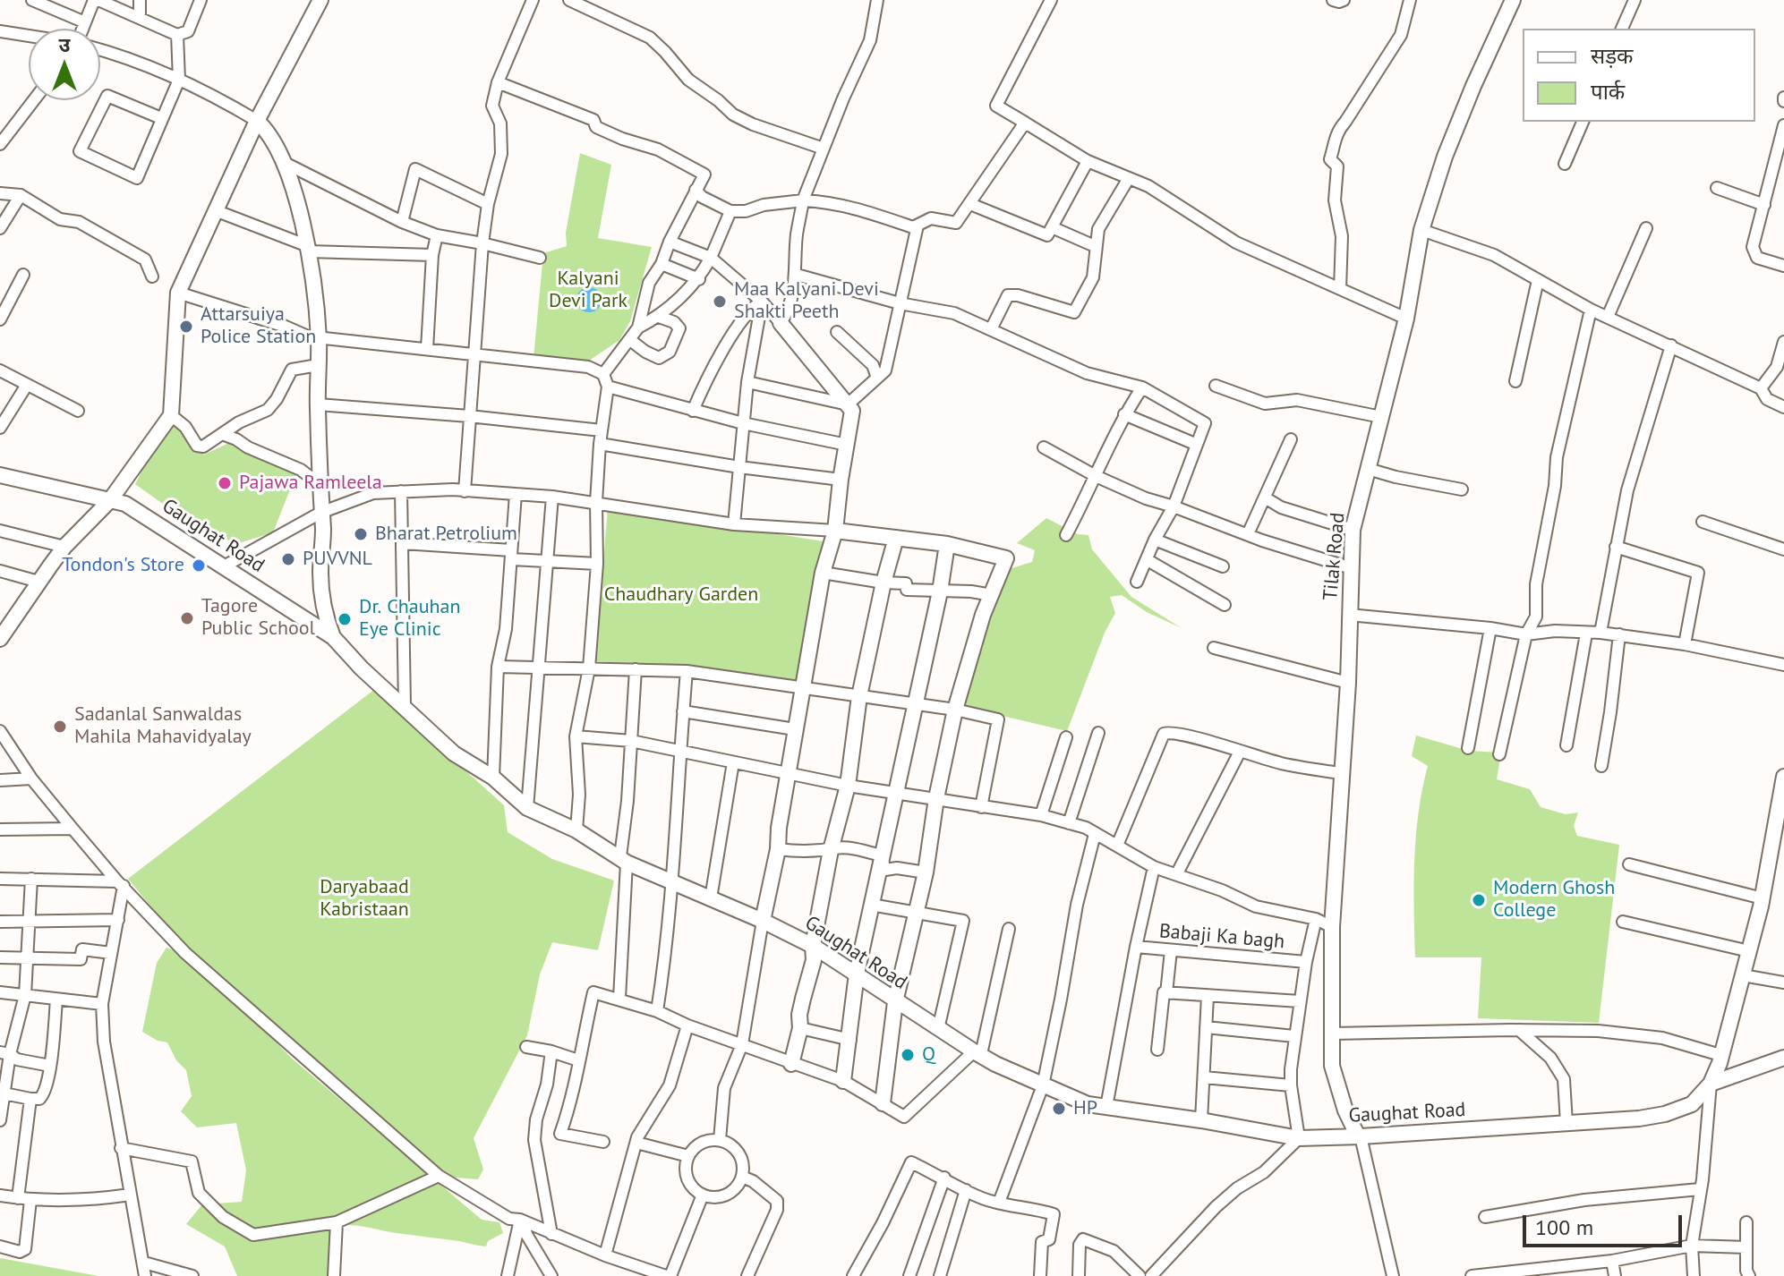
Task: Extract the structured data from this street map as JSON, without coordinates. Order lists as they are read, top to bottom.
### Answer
{
  "streets": {
    "street": ["Gaughat Road", "Tilak Road", "Babaji Ka bagh"]
  },
  "crossings": [
    ["Gaughat Road", "Tilak Road"]
  ],
  "parks": ["Kalyani Devi Park", "Chaudhary Garden", "Daryabaad Kabristaan"],
  "places": [
    "Maa Kalyani Devi Shakti Peeth",
    "Attarsuiya Police Station",
    "Pajawa Ramleela",
    "Bharat Petrolium",
    "PUVVNL",
    "Tondon's Store",
    "Tagore Public School",
    "Dr. Chauhan Eye Clinic",
    "Sadanlal Sanwaldas Mahila Mahavidyalay",
    "Modern Ghosh College",
    "Q",
    "HP"
  ],
  "legend": ["सड़क", "पार्क"],
  "scale_bar": "100 m",
  "north": "top"
}
